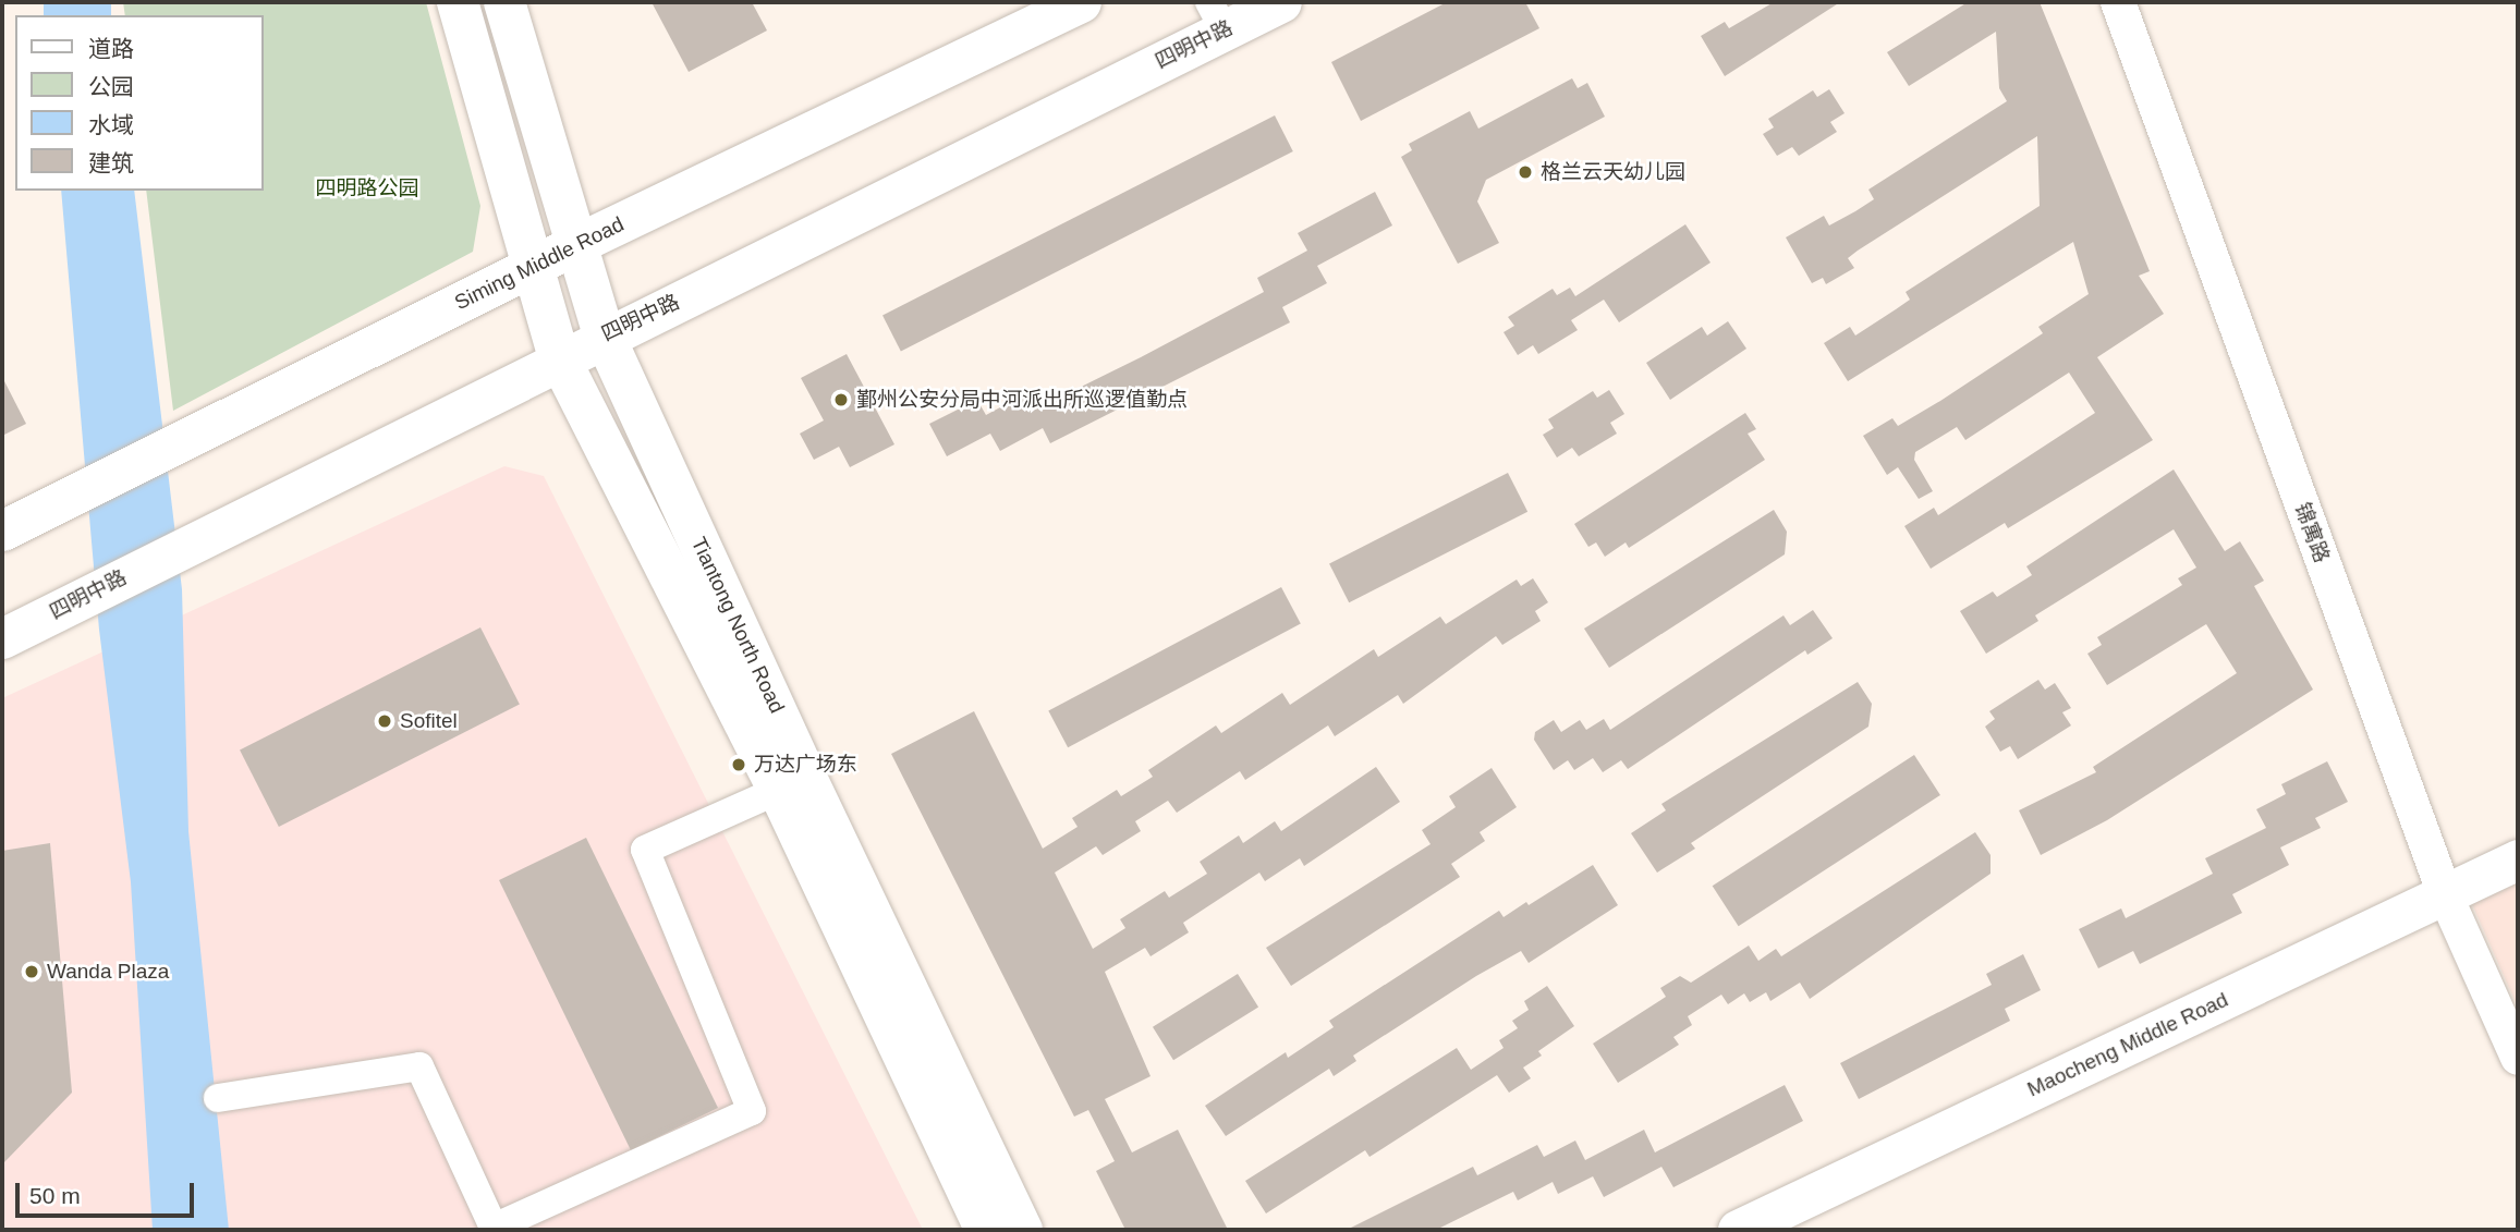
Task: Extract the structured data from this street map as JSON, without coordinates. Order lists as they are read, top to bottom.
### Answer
{
  "streets": {
    "main road": [
      "四明中路",
      "Siming Middle Road",
      "Tiantong North Road",
      "Maocheng Middle Road"
    ],
    "street": ["锦寓路"]
  },
  "crossings": [
    ["四明中路", "Tiantong North Road"],
    ["Siming Middle Road", "Tiantong North Road"],
    ["锦寓路", "Maocheng Middle Road"]
  ],
  "parks": ["四明路公园"],
  "places": [
    "格兰云天幼儿园",
    "鄞州公安分局中河派出所巡逻值勤点",
    "Sofitel",
    "万达广场东",
    "Wanda Plaza"
  ],
  "legend": [
    "道路",
    "公园",
    "水域",
    "建筑"
  ],
  "scale_bar": "50 m"
}
